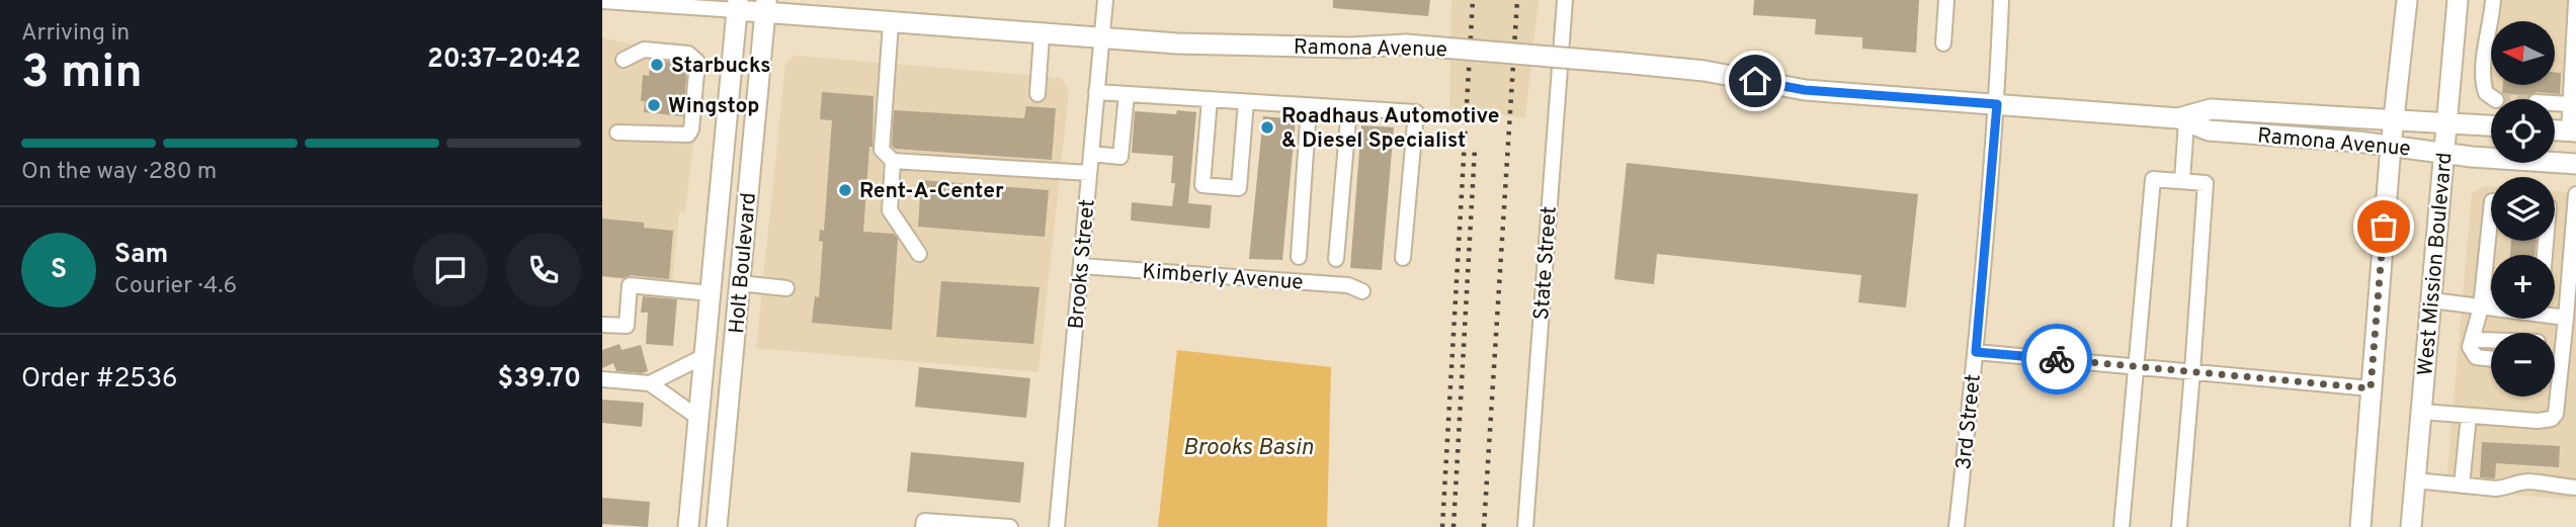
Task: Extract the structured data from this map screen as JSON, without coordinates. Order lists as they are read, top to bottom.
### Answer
{
  "streets": {
    "main road": ["Ramona Avenue", "Holt Boulevard", "West Mission Boulevard"],
    "street": [
      "State Street",
      "Brooks Street",
      "Kimberly Avenue",
      "3rd Street"
    ]
  },
  "crossings": [
    ["Ramona Avenue", "Holt Boulevard"],
    ["Ramona Avenue", "Brooks Street"],
    ["Ramona Avenue", "West Mission Boulevard"],
    ["Ramona Avenue", "3rd Street"],
    ["Brooks Street", "Kimberly Avenue"]
  ],
  "water": ["Brooks Basin"],
  "places": [
    "Starbucks",
    "Wingstop",
    "Roadhaus Automotive & Diesel Specialist",
    "Rent-A-Center"
  ],
  "north": "left",
  "page": {
    "heading": ["3 min", "Arriving in", "20:37–20:42"],
    "panel": [
      "Sam",
      "Courier · 4.6",
      "Order #2536",
      "$39.70"
    ],
    "map_buttons": ["+", "−"],
    "bar": "On the way · 280 m",
    "round": "S"
  }
}
